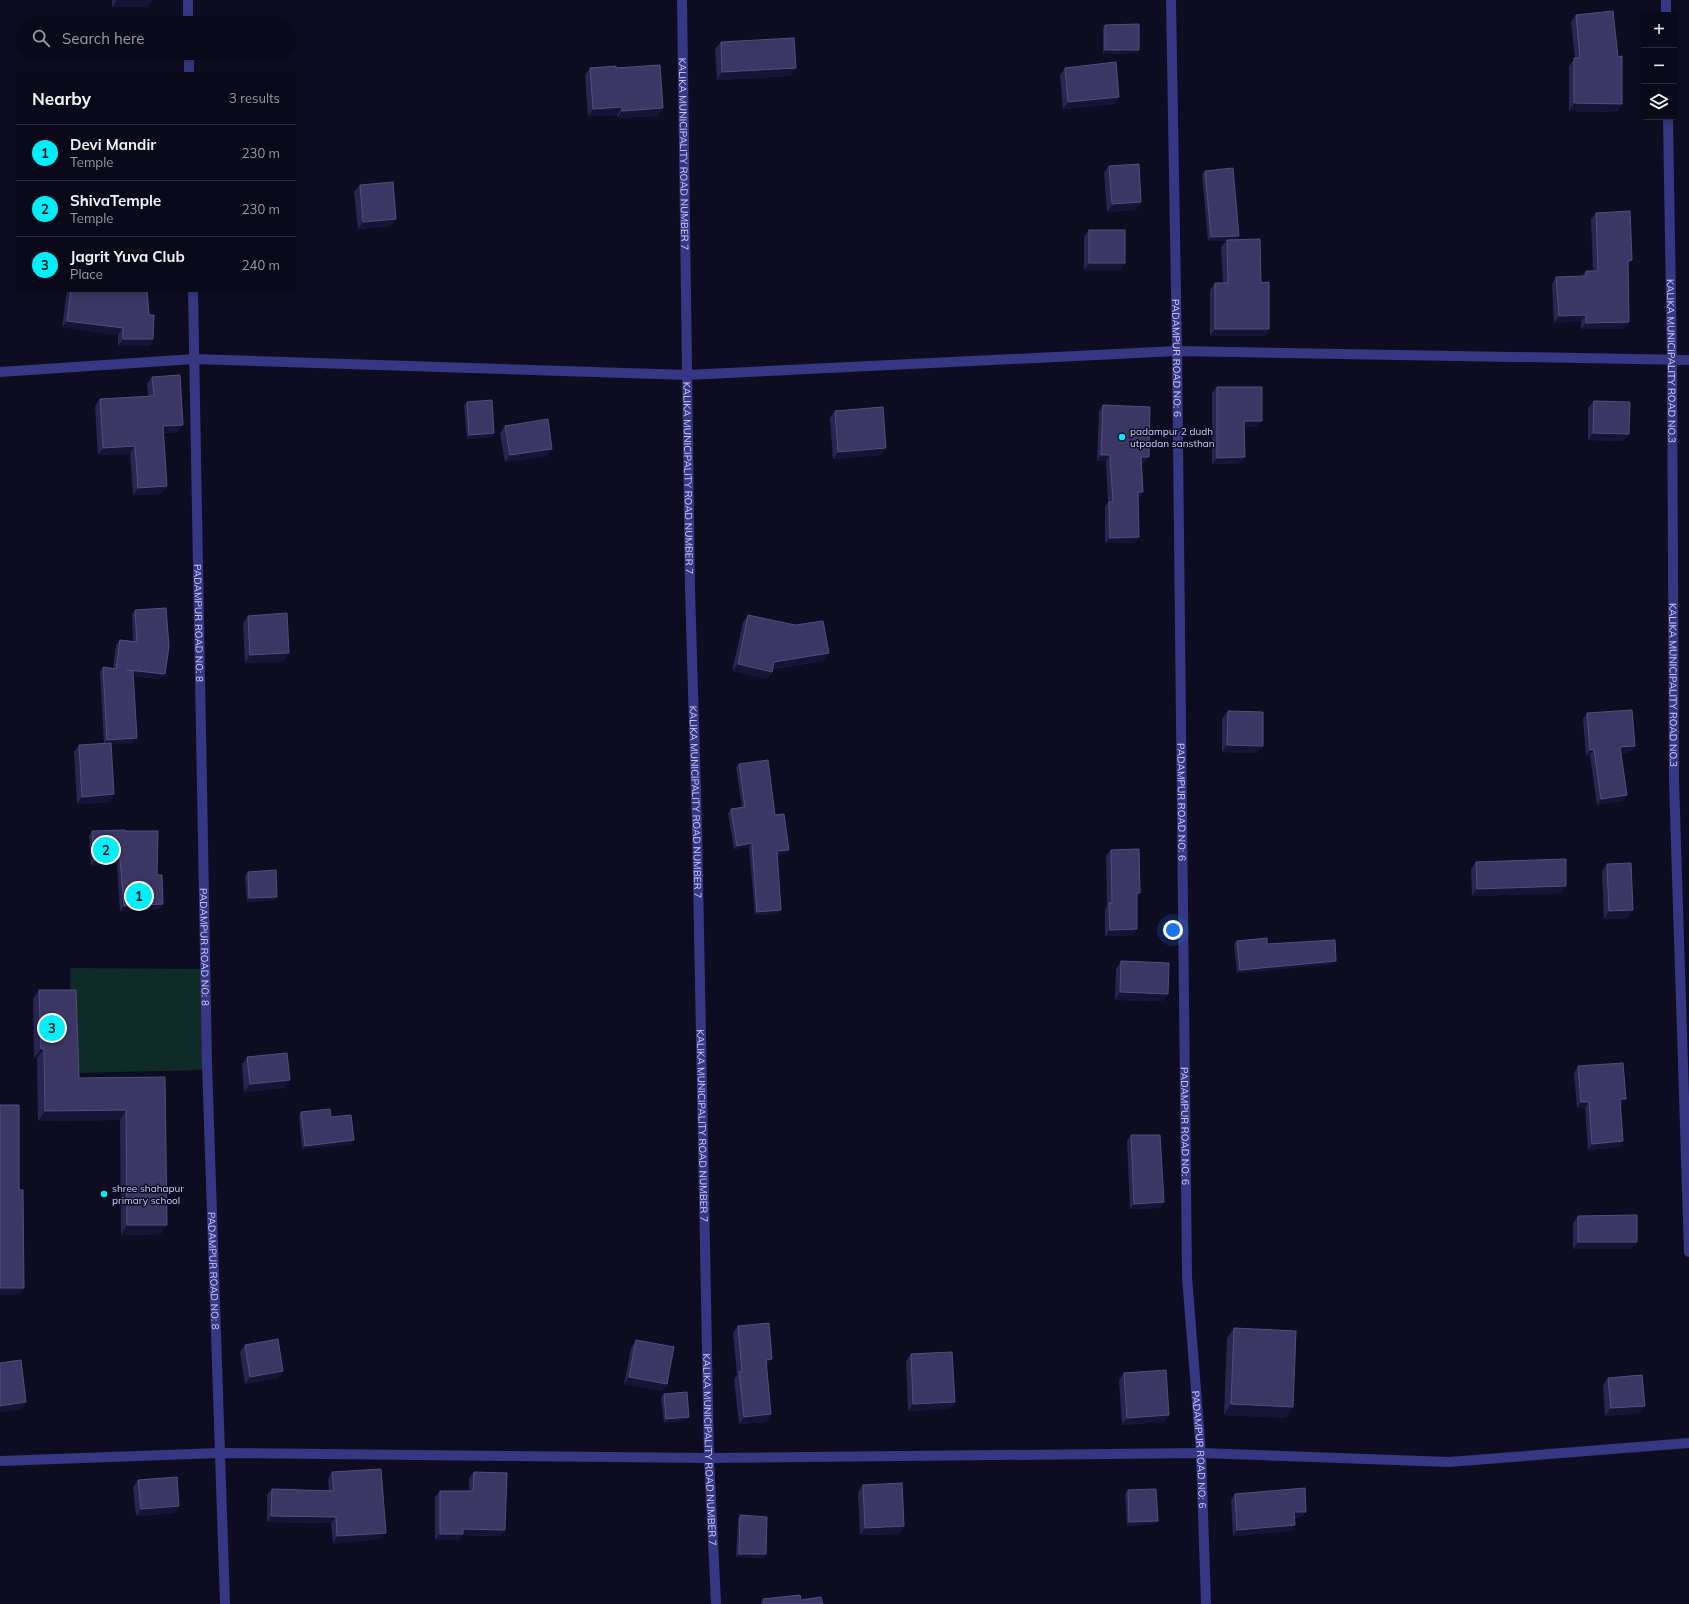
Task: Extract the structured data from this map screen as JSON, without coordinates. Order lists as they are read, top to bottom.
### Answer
{
  "streets": {
    "street": [
      "KALIKA MUNICIPALITY ROAD NUMBER 7",
      "PADAMPUR ROAD NO: 6",
      "KALIKA MUNICIPALITY ROAD NO.3",
      "PADAMPUR ROAD NO: 8"
    ]
  },
  "places": ["padampur 2 dudh utpadan sansthan", "shree shahapur primary school"],
  "page": {
    "map_buttons": ["+", "−"],
    "search": "Search here",
    "heading": ["Nearby", "3 results"],
    "list": [
      {
        "mark": "1",
        "name": "Devi Mandir",
        "note": "Temple",
        "value": "230 m"
      },
      {
        "mark": "2",
        "name": "ShivaTemple",
        "note": "Temple",
        "value": "230 m"
      },
      {
        "mark": "3",
        "name": "Jagrit Yuva Club",
        "note": "Place",
        "value": "240 m"
      }
    ],
    "pins": ["2", "1", "3"]
  }
}
